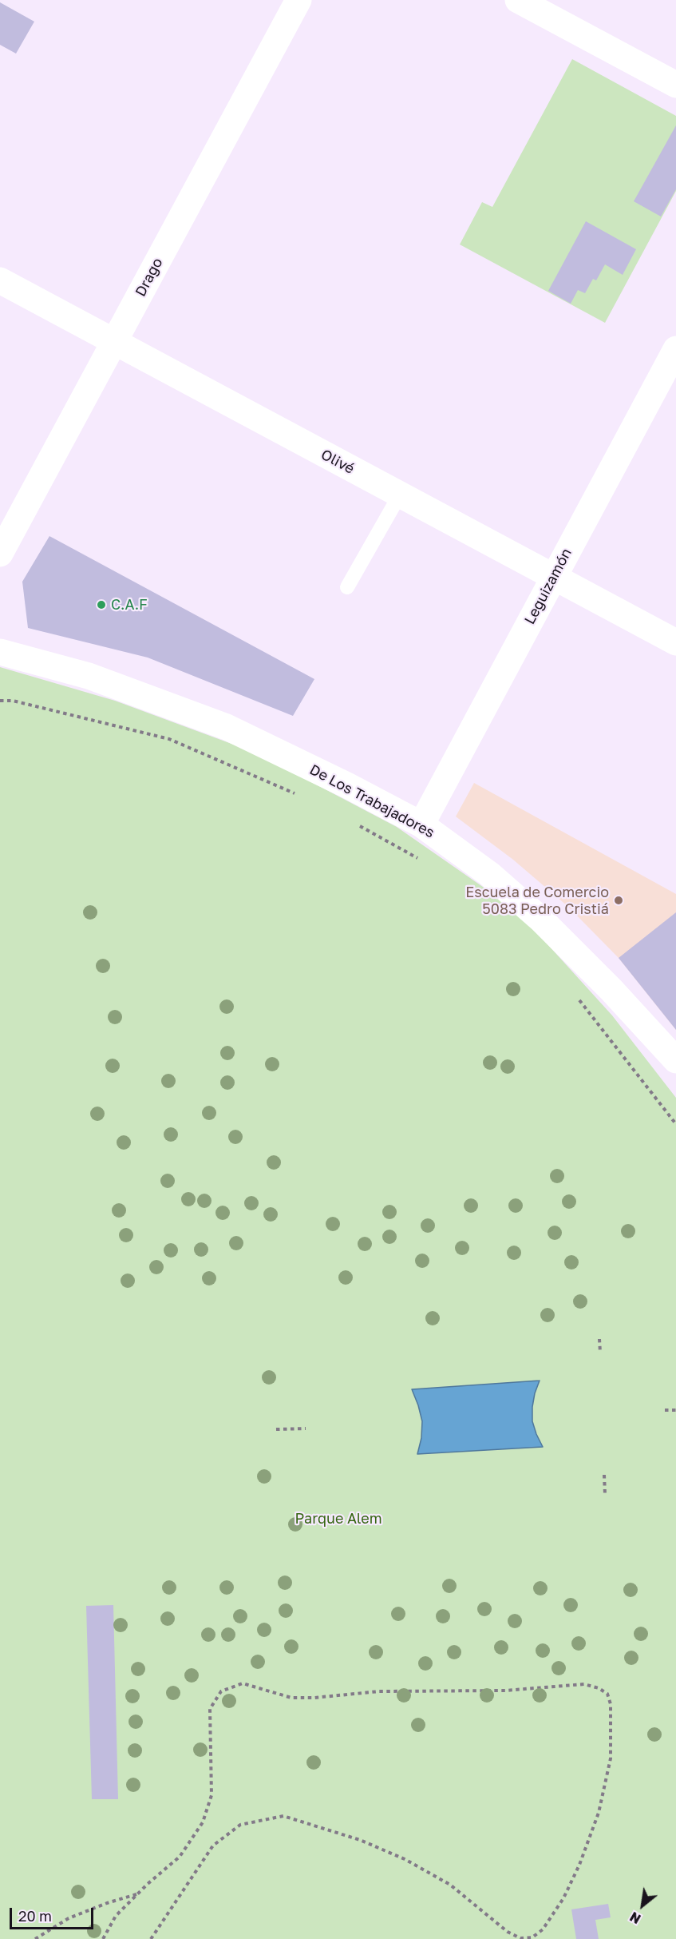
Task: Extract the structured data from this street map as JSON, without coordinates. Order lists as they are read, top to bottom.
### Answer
{
  "streets": {
    "street": [
      "Drago",
      "Olivé",
      "Leguizamón",
      "De Los Trabajadores"
    ]
  },
  "crossings": [
    ["Drago", "Olivé"],
    ["Olivé", "Leguizamón"],
    ["Leguizamón", "De Los Trabajadores"]
  ],
  "parks": ["Parque Alem"],
  "places": ["C.A.F", "Escuela de Comercio 5083 Pedro Cristiá"],
  "scale_bar": "20 m",
  "north": "bottom left"
}
